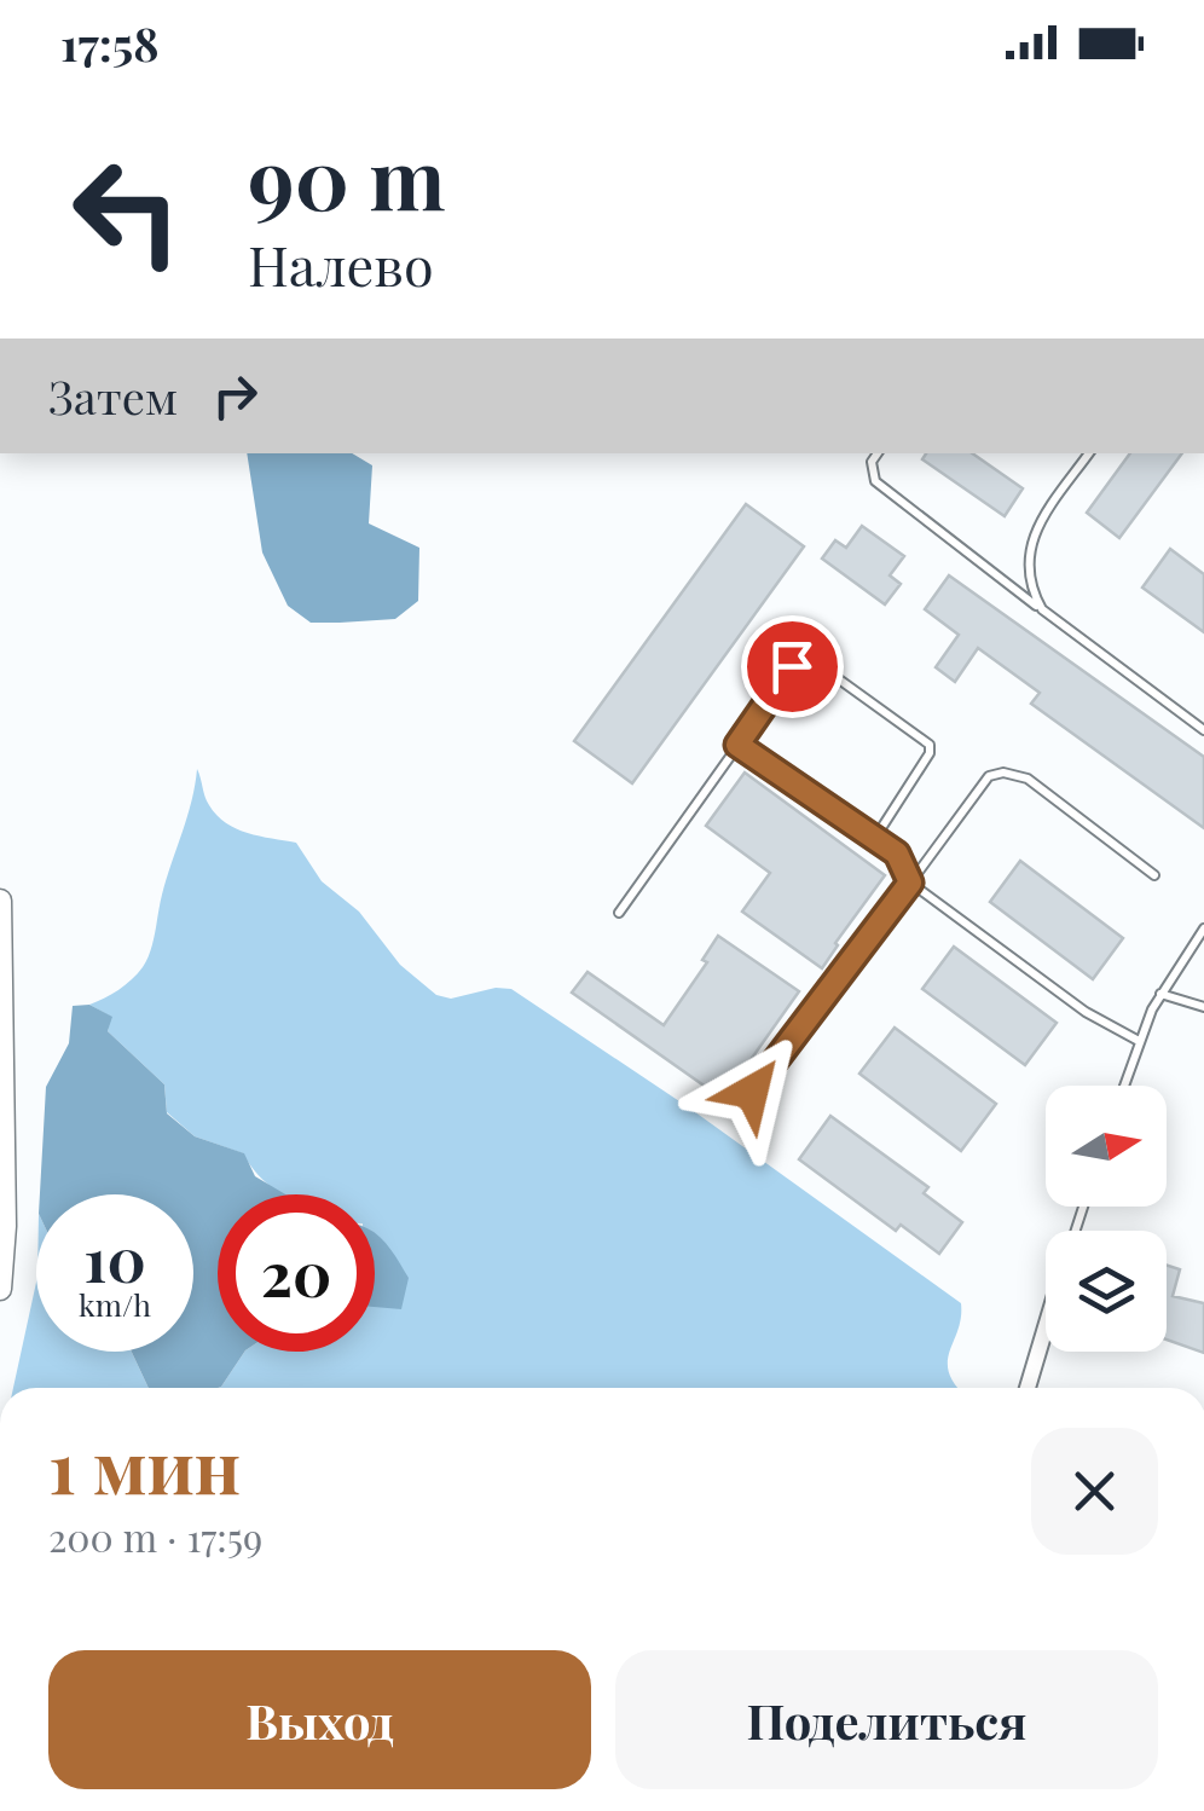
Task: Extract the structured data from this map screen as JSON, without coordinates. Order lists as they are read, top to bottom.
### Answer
{
  "north": "right",
  "page": {
    "status": "17:58",
    "turn": ["90 m", "Налево"],
    "then": "Затем",
    "speed": "10 km/h",
    "limit": "20",
    "heading": ["1 мин", "200 m · 17:59"],
    "buttons": ["Выход", "Поделиться"]
  }
}
